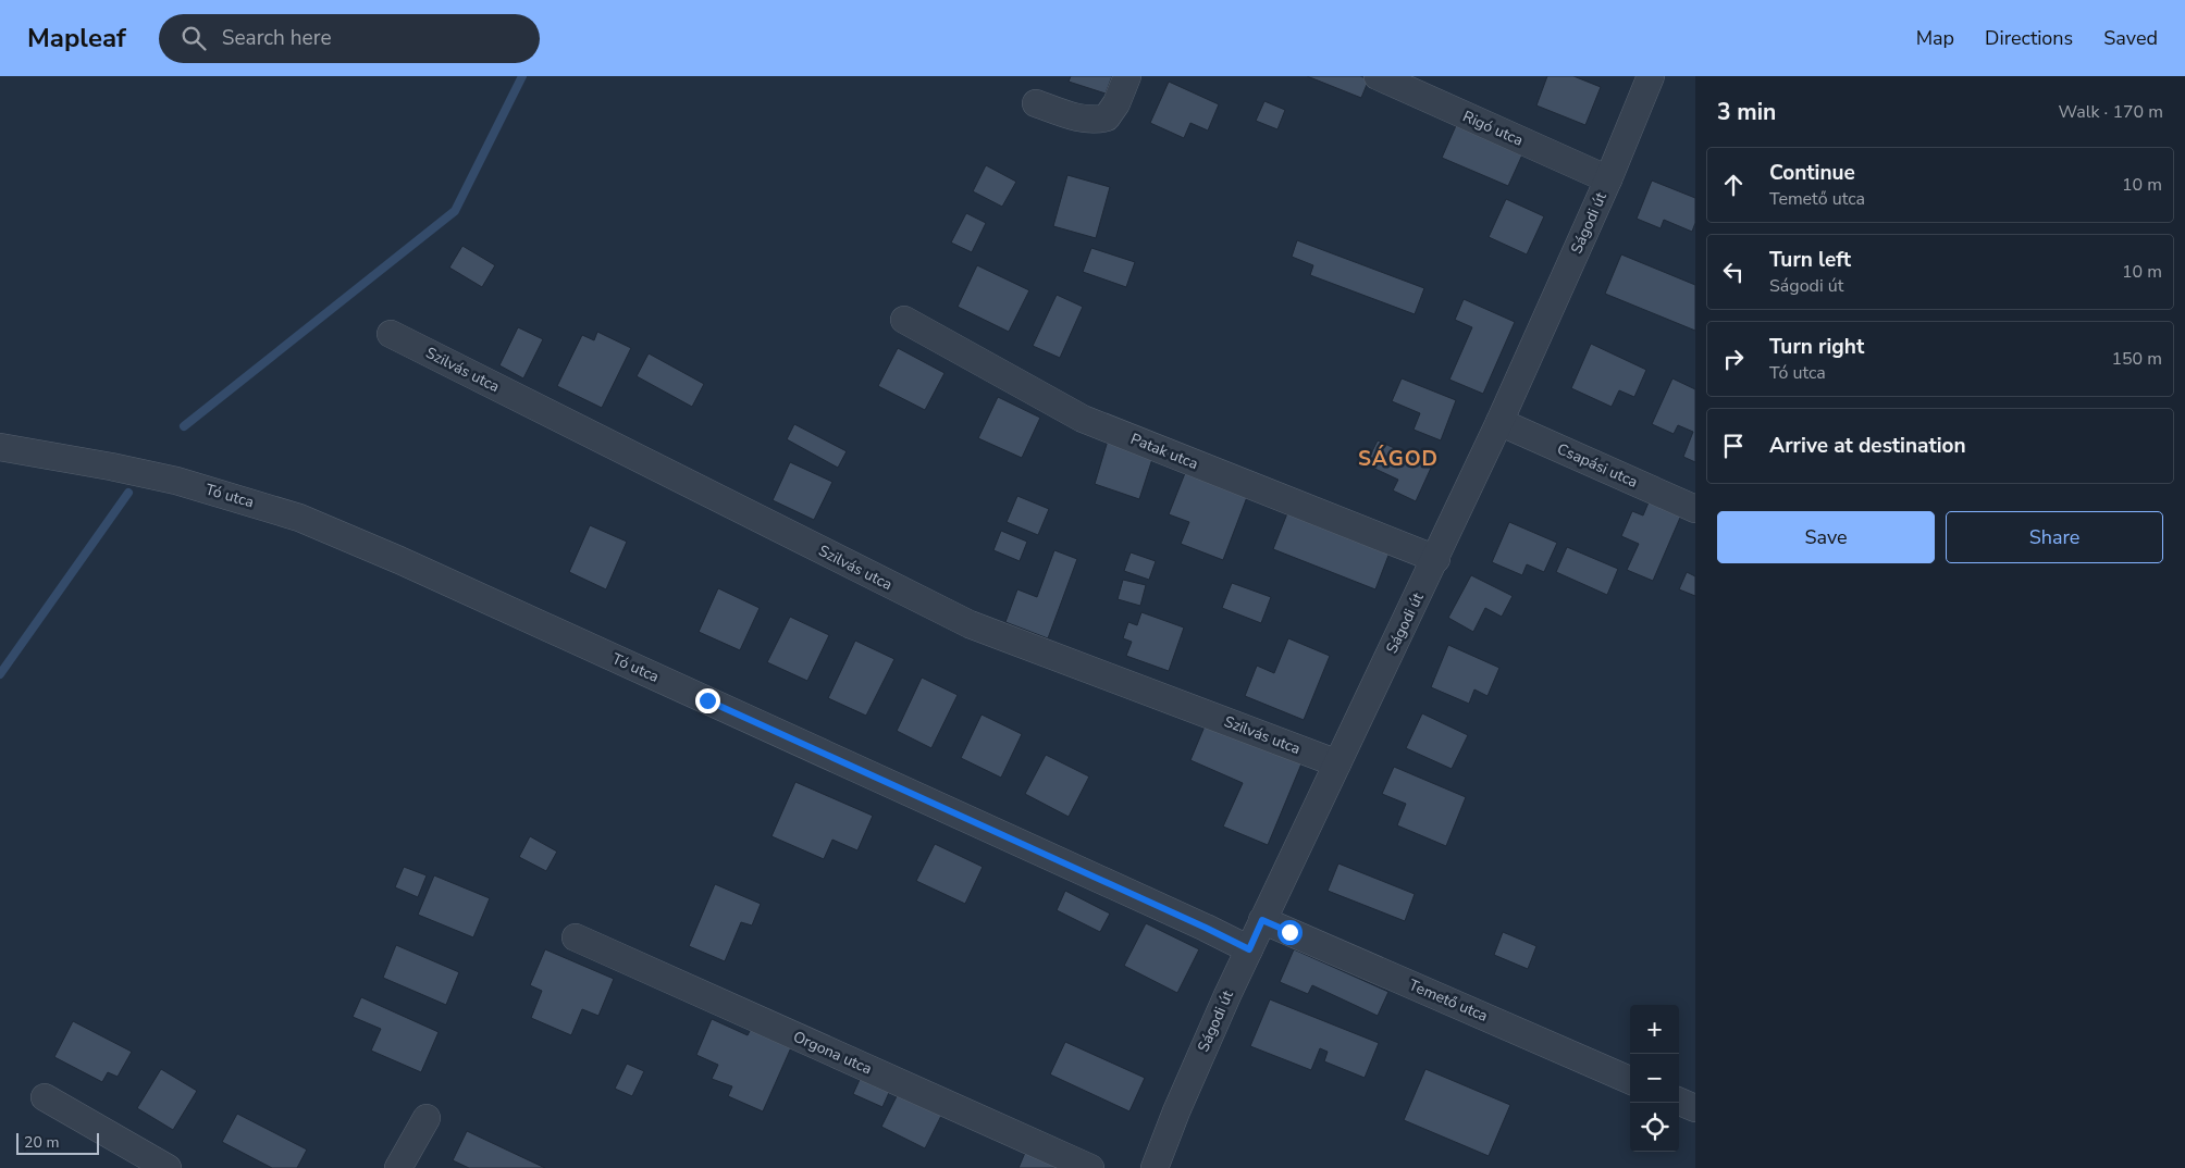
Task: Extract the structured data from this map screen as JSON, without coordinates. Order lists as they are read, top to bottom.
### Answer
{
  "streets": {
    "street": [
      "Rigó utca",
      "Ságodi út",
      "Szilvás utca",
      "Patak utca",
      "Csapási utca",
      "Tó utca",
      "Temető utca",
      "Orgona utca"
    ]
  },
  "crossings": [
    ["Rigó utca", "Ságodi út"],
    ["Ságodi út", "Szilvás utca"],
    ["Ságodi út", "Patak utca"],
    ["Ságodi út", "Csapási utca"],
    ["Ságodi út", "Tó utca"],
    ["Ságodi út", "Temető utca"]
  ],
  "districts": ["SÁGOD"],
  "scale_bar": "20 m",
  "page": {
    "header": "Mapleaf",
    "search": "Search here",
    "nav": ["Map", "Directions", "Saved"],
    "heading": ["3 min", "Walk · 170 m"],
    "list": [
      ["Continue", "Temető utca", "10 m"],
      ["Turn left", "Ságodi út", "10 m"],
      ["Turn right", "Tó utca", "150 m"],
      "Arrive at destination"
    ],
    "buttons": ["Save", "Share"],
    "map_buttons": ["+", "−"],
    "scale": "20 m"
  }
}
